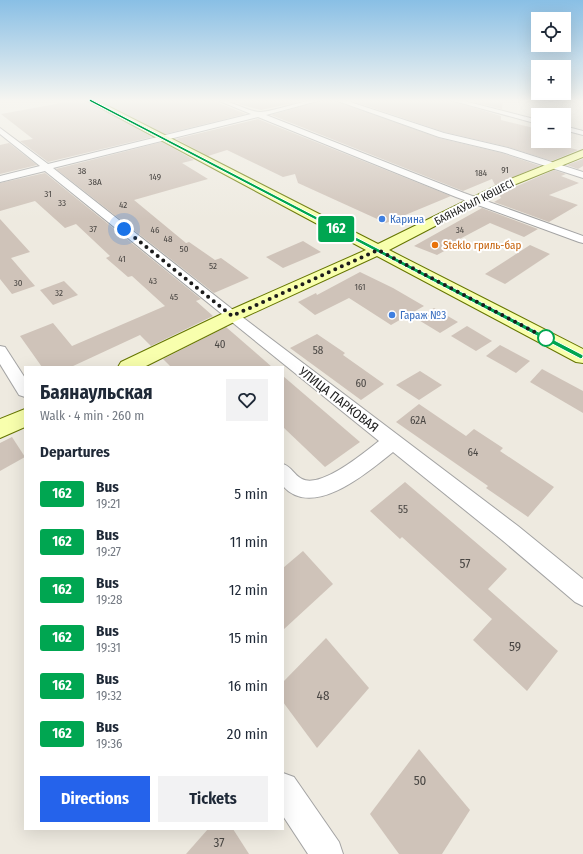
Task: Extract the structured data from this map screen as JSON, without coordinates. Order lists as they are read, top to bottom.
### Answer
{
  "streets": {
    "main road": ["БАЯНАУЫЛ КӨШЕСІ"],
    "street": ["УЛИЦА ПАРКОВАЯ"]
  },
  "crossings": [
    ["БАЯНАУЫЛ КӨШЕСІ", "УЛИЦА ПАРКОВАЯ"]
  ],
  "places": ["Карина", "Steklo гриль-бар", "Гараж №3"],
  "lines": ["bus line 162"],
  "house_numbers": [
    "91",
    "38",
    "184",
    "149",
    "38А",
    "31",
    "33",
    "42",
    "37",
    "46",
    "34",
    "48",
    "50",
    "41",
    "52",
    "43",
    "30",
    "161",
    "32",
    "45",
    "40",
    "58",
    "60",
    "62А",
    "64",
    "55",
    "57",
    "59",
    "48",
    "50",
    "37"
  ],
  "page": {
    "on_map": "162",
    "map_buttons": ["+", "−"],
    "heading": [
      ["Баянаульская", "Walk · 4 min · 260 m"],
      "Departures"
    ],
    "list": [
      {
        "mark": "162",
        "name": "Bus",
        "note": "19:21",
        "value": "5 min"
      },
      {
        "mark": "162",
        "name": "Bus",
        "note": "19:27",
        "value": "11 min"
      },
      {
        "mark": "162",
        "name": "Bus",
        "note": "19:28",
        "value": "12 min"
      },
      {
        "mark": "162",
        "name": "Bus",
        "note": "19:31",
        "value": "15 min"
      },
      {
        "mark": "162",
        "name": "Bus",
        "note": "19:32",
        "value": "16 min"
      },
      {
        "mark": "162",
        "name": "Bus",
        "note": "19:36",
        "value": "20 min"
      }
    ],
    "buttons": ["Directions", "Tickets"]
  }
}
